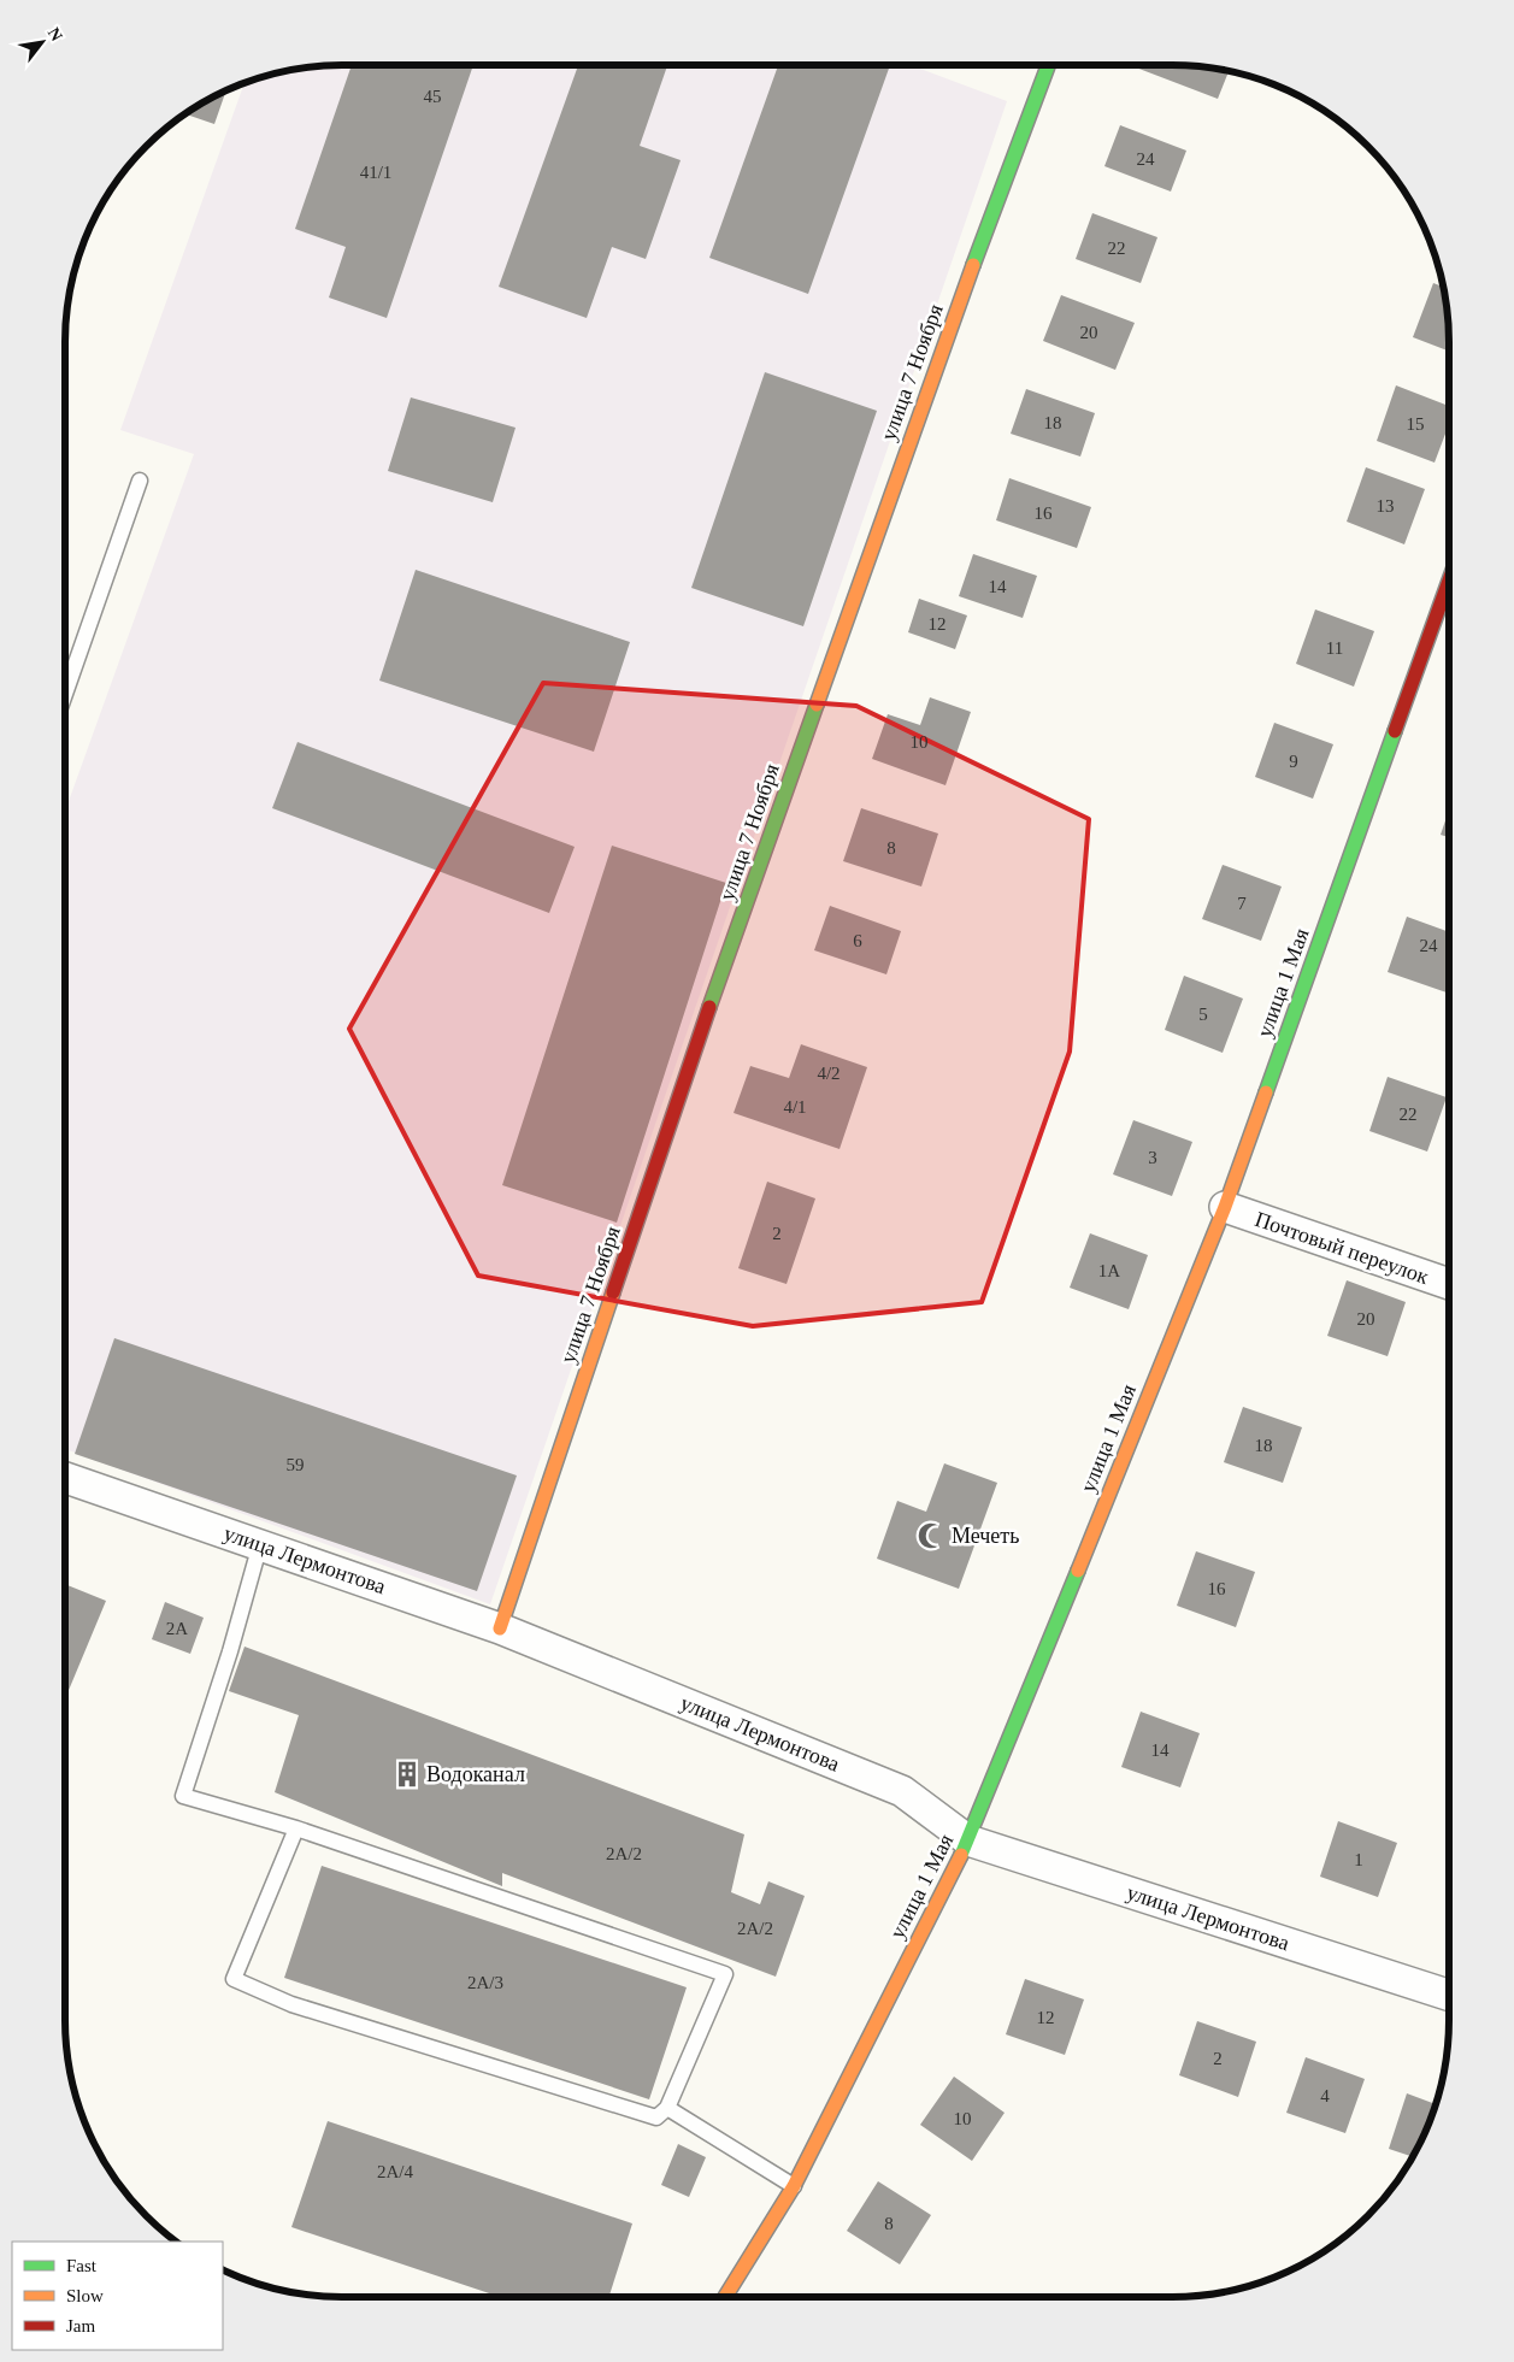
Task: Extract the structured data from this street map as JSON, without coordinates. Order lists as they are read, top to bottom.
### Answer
{
  "streets": {
    "street": [
      "улица 7 Ноября",
      "улица 1 Мая",
      "Почтовый переулок",
      "улица Лермонтова"
    ]
  },
  "crossings": [
    ["улица 7 Ноября", "улица Лермонтова"],
    ["улица 1 Мая", "Почтовый переулок"],
    ["улица 1 Мая", "улица Лермонтова"]
  ],
  "places": {
    "mosque": ["Мечеть"],
    "building": ["Водоканал"]
  },
  "house_numbers": [
    "45",
    "24",
    "41/1",
    "22",
    "20",
    "18",
    "15",
    "13",
    "16",
    "14",
    "12",
    "11",
    "10",
    "9",
    "8",
    "7",
    "6",
    "24",
    "5",
    "4/2",
    "4/1",
    "22",
    "3",
    "2",
    "1А",
    "20",
    "18",
    "59",
    "16",
    "2А",
    "14",
    "2А/2",
    "1",
    "2А/2",
    "2А/3",
    "12",
    "2",
    "4",
    "10",
    "2А/4",
    "8"
  ],
  "legend": ["Fast", "Slow", "Jam"],
  "north": "top right"
}
